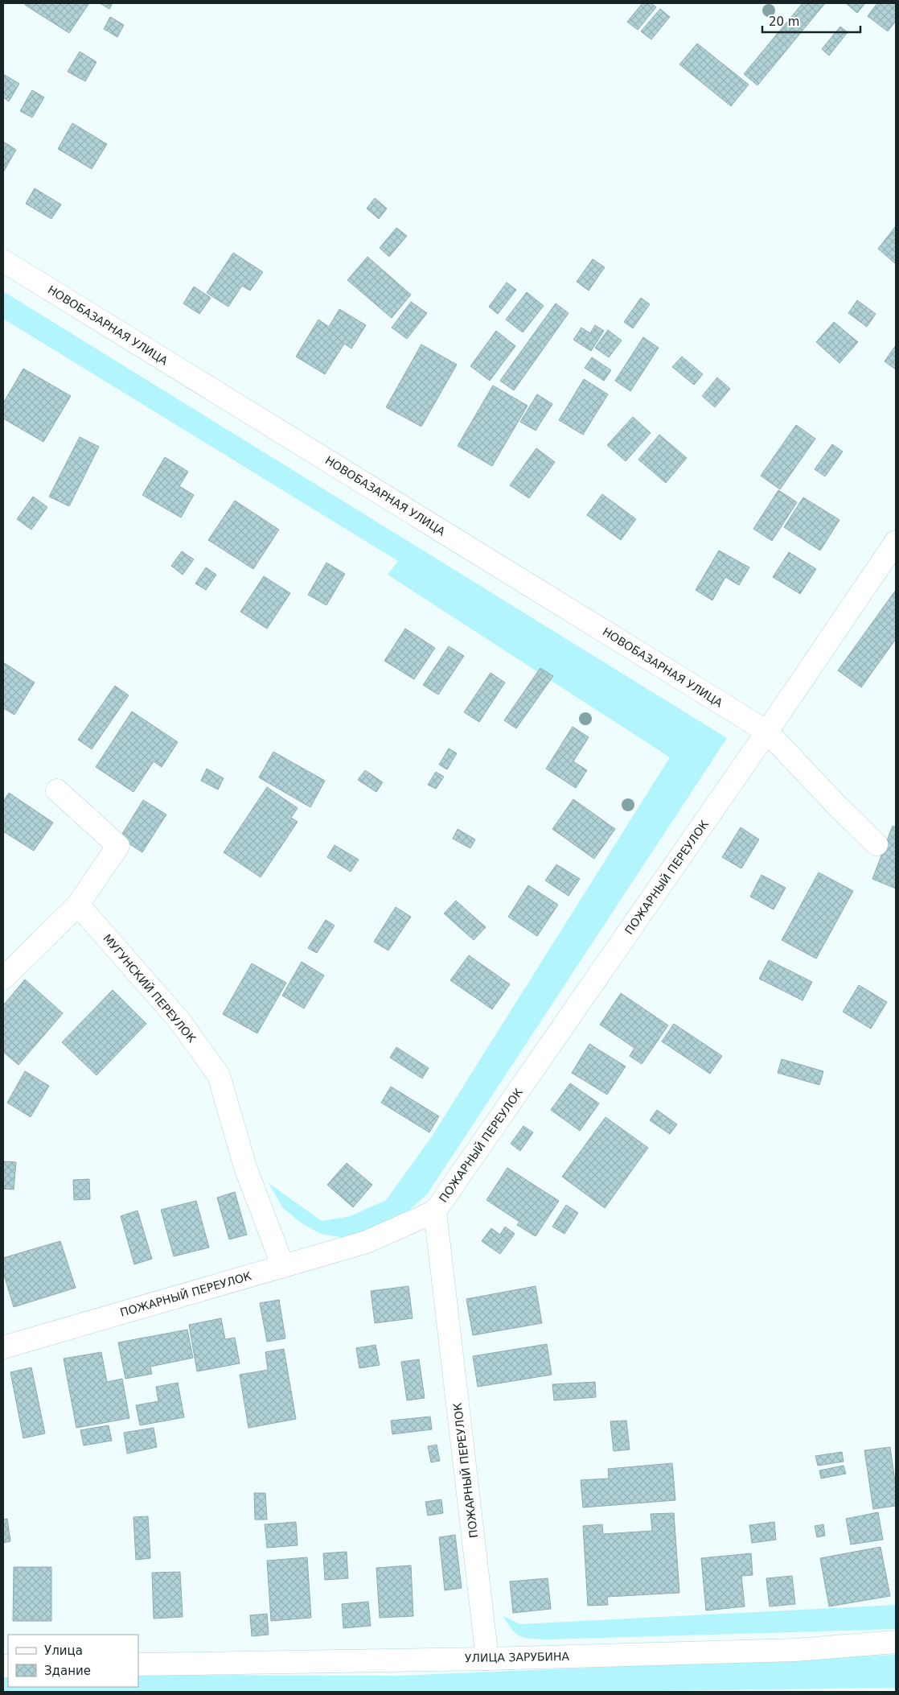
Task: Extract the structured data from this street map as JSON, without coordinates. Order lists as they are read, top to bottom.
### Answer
{
  "streets": {
    "street": [
      "НОВОБАЗАРНАЯ УЛИЦА",
      "ПОЖАРНЫЙ ПЕРЕУЛОК",
      "МУГУНСКИЙ ПЕРЕУЛОК",
      "УЛИЦА ЗАРУБИНА"
    ]
  },
  "crossings": [
    ["НОВОБАЗАРНАЯ УЛИЦА", "ПОЖАРНЫЙ ПЕРЕУЛОК"],
    ["ПОЖАРНЫЙ ПЕРЕУЛОК", "МУГУНСКИЙ ПЕРЕУЛОК"],
    ["ПОЖАРНЫЙ ПЕРЕУЛОК", "УЛИЦА ЗАРУБИНА"]
  ],
  "legend": ["Улица", "Здание"],
  "scale_bar": "20 m"
}
